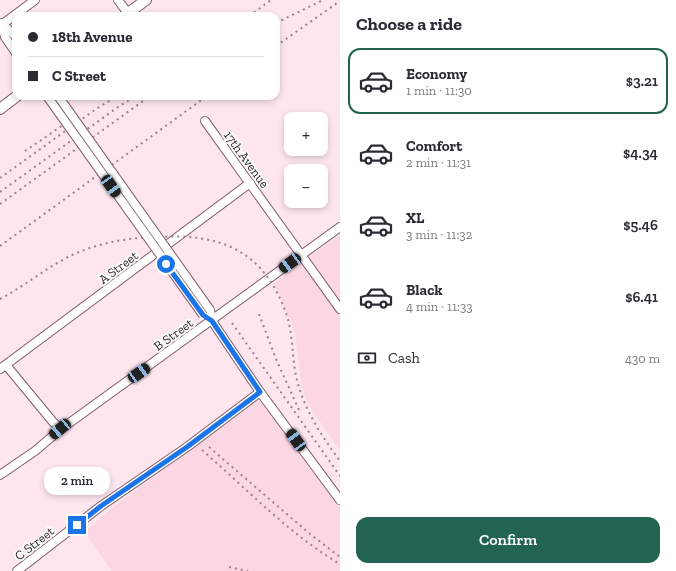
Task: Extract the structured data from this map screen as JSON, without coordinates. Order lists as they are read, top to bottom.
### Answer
{
  "streets": {
    "street": [
      "17th Avenue",
      "A Street",
      "B Street",
      "C Street"
    ]
  },
  "crossings": [
    ["17th Avenue", "A Street"],
    ["17th Avenue", "B Street"]
  ],
  "page": {
    "heading": "Choose a ride",
    "banner": ["18th Avenue", "C Street"],
    "list": [
      {
        "name": "Economy",
        "note": "1 min · 11:30",
        "value": "$3.21"
      },
      {
        "name": "Comfort",
        "note": "2 min · 11:31",
        "value": "$4.34"
      },
      {
        "name": "XL",
        "note": "3 min · 11:32",
        "value": "$5.46"
      },
      {
        "name": "Black",
        "note": "4 min · 11:33",
        "value": "$6.41"
      }
    ],
    "map_buttons": ["+", "−"],
    "pay": ["Cash", "430 m"],
    "bubble": "2 min",
    "buttons": "Confirm"
  }
}
